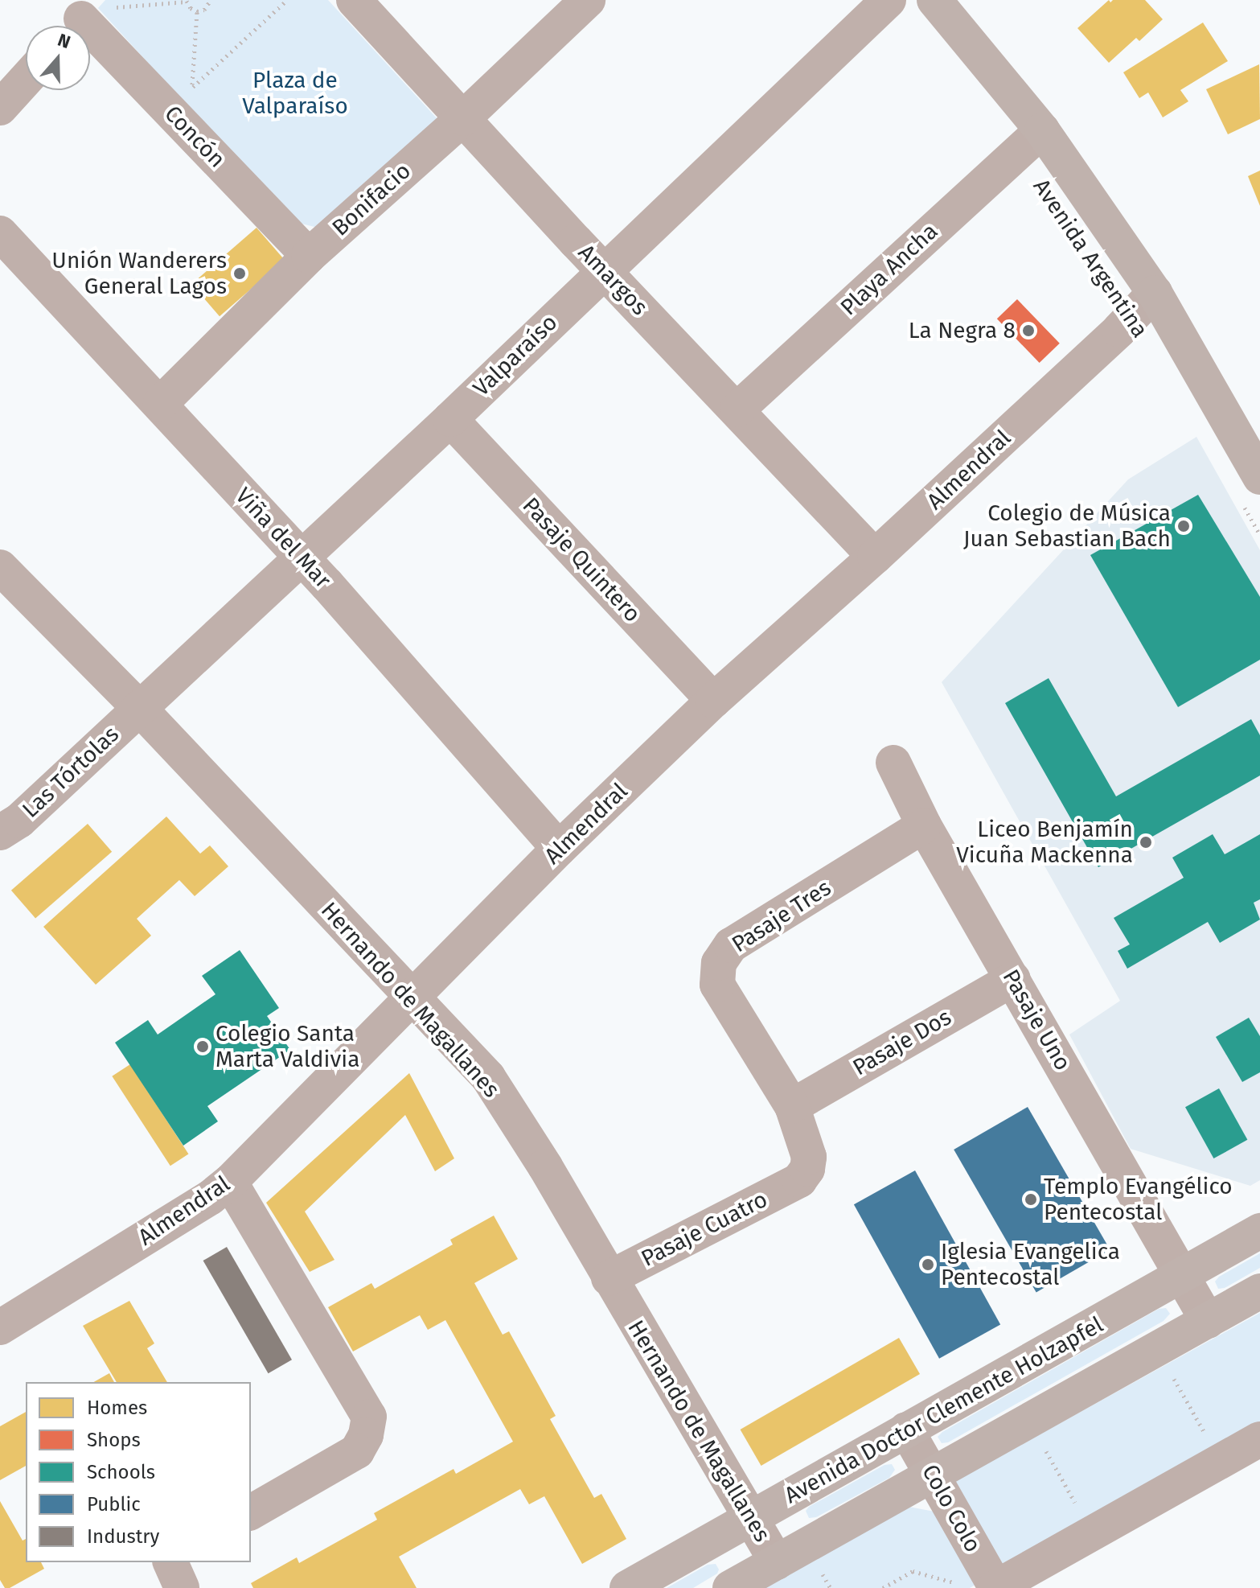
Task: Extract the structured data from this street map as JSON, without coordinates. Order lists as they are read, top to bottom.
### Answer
{
  "streets": {
    "main road": ["Avenida Argentina", "Avenida Doctor Clemente Holzapfel"],
    "street": [
      "Concón",
      "Bonifacio",
      "Playa Ancha",
      "Amargos",
      "Valparaíso",
      "Almendral",
      "Viña del Mar",
      "Pasaje Quintero",
      "Las Tórtolas",
      "Pasaje Tres",
      "Hernando de Magallanes",
      "Pasaje Uno",
      "Pasaje Dos",
      "Pasaje Cuatro",
      "Colo Colo"
    ]
  },
  "crossings": [
    ["Concón", "Bonifacio"],
    ["Bonifacio", "Amargos"],
    ["Bonifacio", "Viña del Mar"],
    ["Avenida Argentina", "Playa Ancha"],
    ["Avenida Argentina", "Almendral"],
    ["Playa Ancha", "Amargos"],
    ["Amargos", "Valparaíso"],
    ["Amargos", "Almendral"],
    ["Valparaíso", "Viña del Mar"],
    ["Valparaíso", "Pasaje Quintero"],
    ["Valparaíso", "Las Tórtolas"],
    ["Valparaíso", "Hernando de Magallanes"],
    ["Almendral", "Viña del Mar"],
    ["Almendral", "Pasaje Quintero"],
    ["Almendral", "Hernando de Magallanes"],
    ["Las Tórtolas", "Hernando de Magallanes"],
    ["Pasaje Tres", "Pasaje Uno"],
    ["Pasaje Tres", "Pasaje Dos"],
    ["Pasaje Tres", "Pasaje Cuatro"],
    ["Hernando de Magallanes", "Pasaje Cuatro"],
    ["Hernando de Magallanes", "Avenida Doctor Clemente Holzapfel"],
    ["Pasaje Uno", "Pasaje Dos"],
    ["Pasaje Uno", "Avenida Doctor Clemente Holzapfel"],
    ["Avenida Doctor Clemente Holzapfel", "Colo Colo"]
  ],
  "parks": ["Plaza de Valparaíso"],
  "places": [
    "Unión Wanderers General Lagos",
    "La Negra 8",
    "Colegio de Música Juan Sebastian Bach",
    "Liceo Benjamín Vicuña Mackenna",
    "Colegio Santa Marta Valdivia",
    "Templo Evangélico Pentecostal",
    "Iglesia Evangelica Pentecostal"
  ],
  "legend": [
    "Homes",
    "Shops",
    "Schools",
    "Public",
    "Industry"
  ],
  "north": "top"
}
